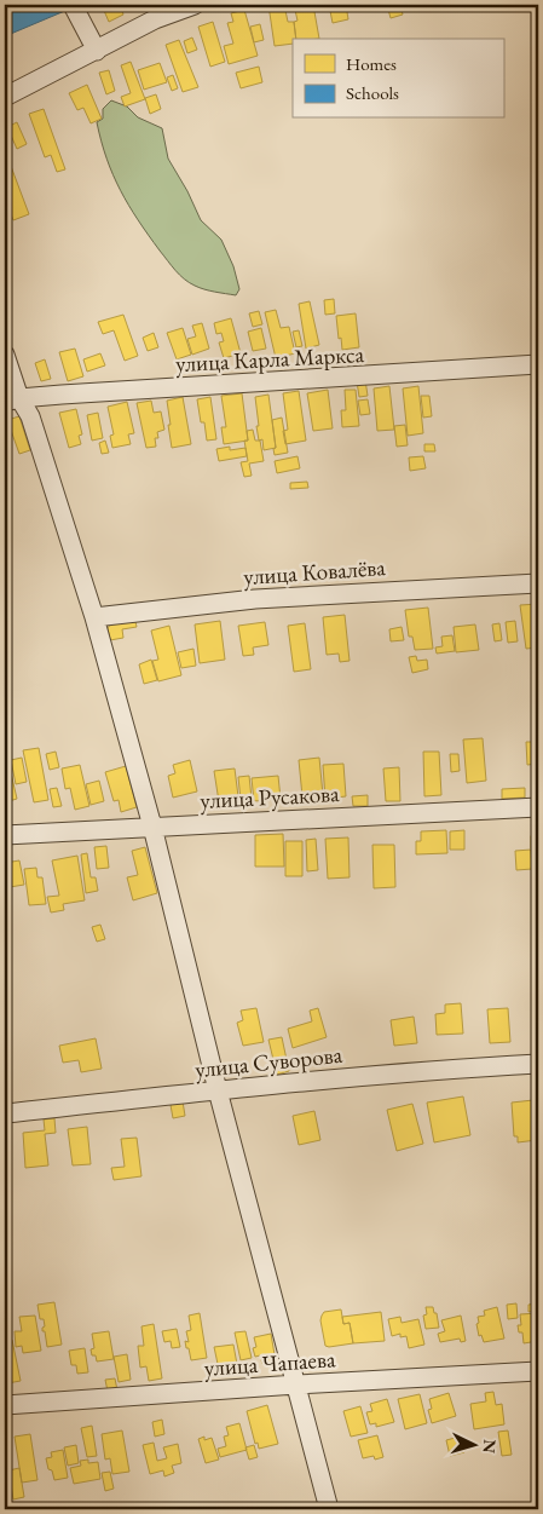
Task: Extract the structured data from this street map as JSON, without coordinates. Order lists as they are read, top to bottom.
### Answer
{
  "streets": {
    "street": [
      "улица Карла Маркса",
      "улица Ковалёва",
      "улица Русакова",
      "улица Суворова",
      "улица Чапаева"
    ]
  },
  "legend": ["Homes", "Schools"],
  "north": "right"
}
